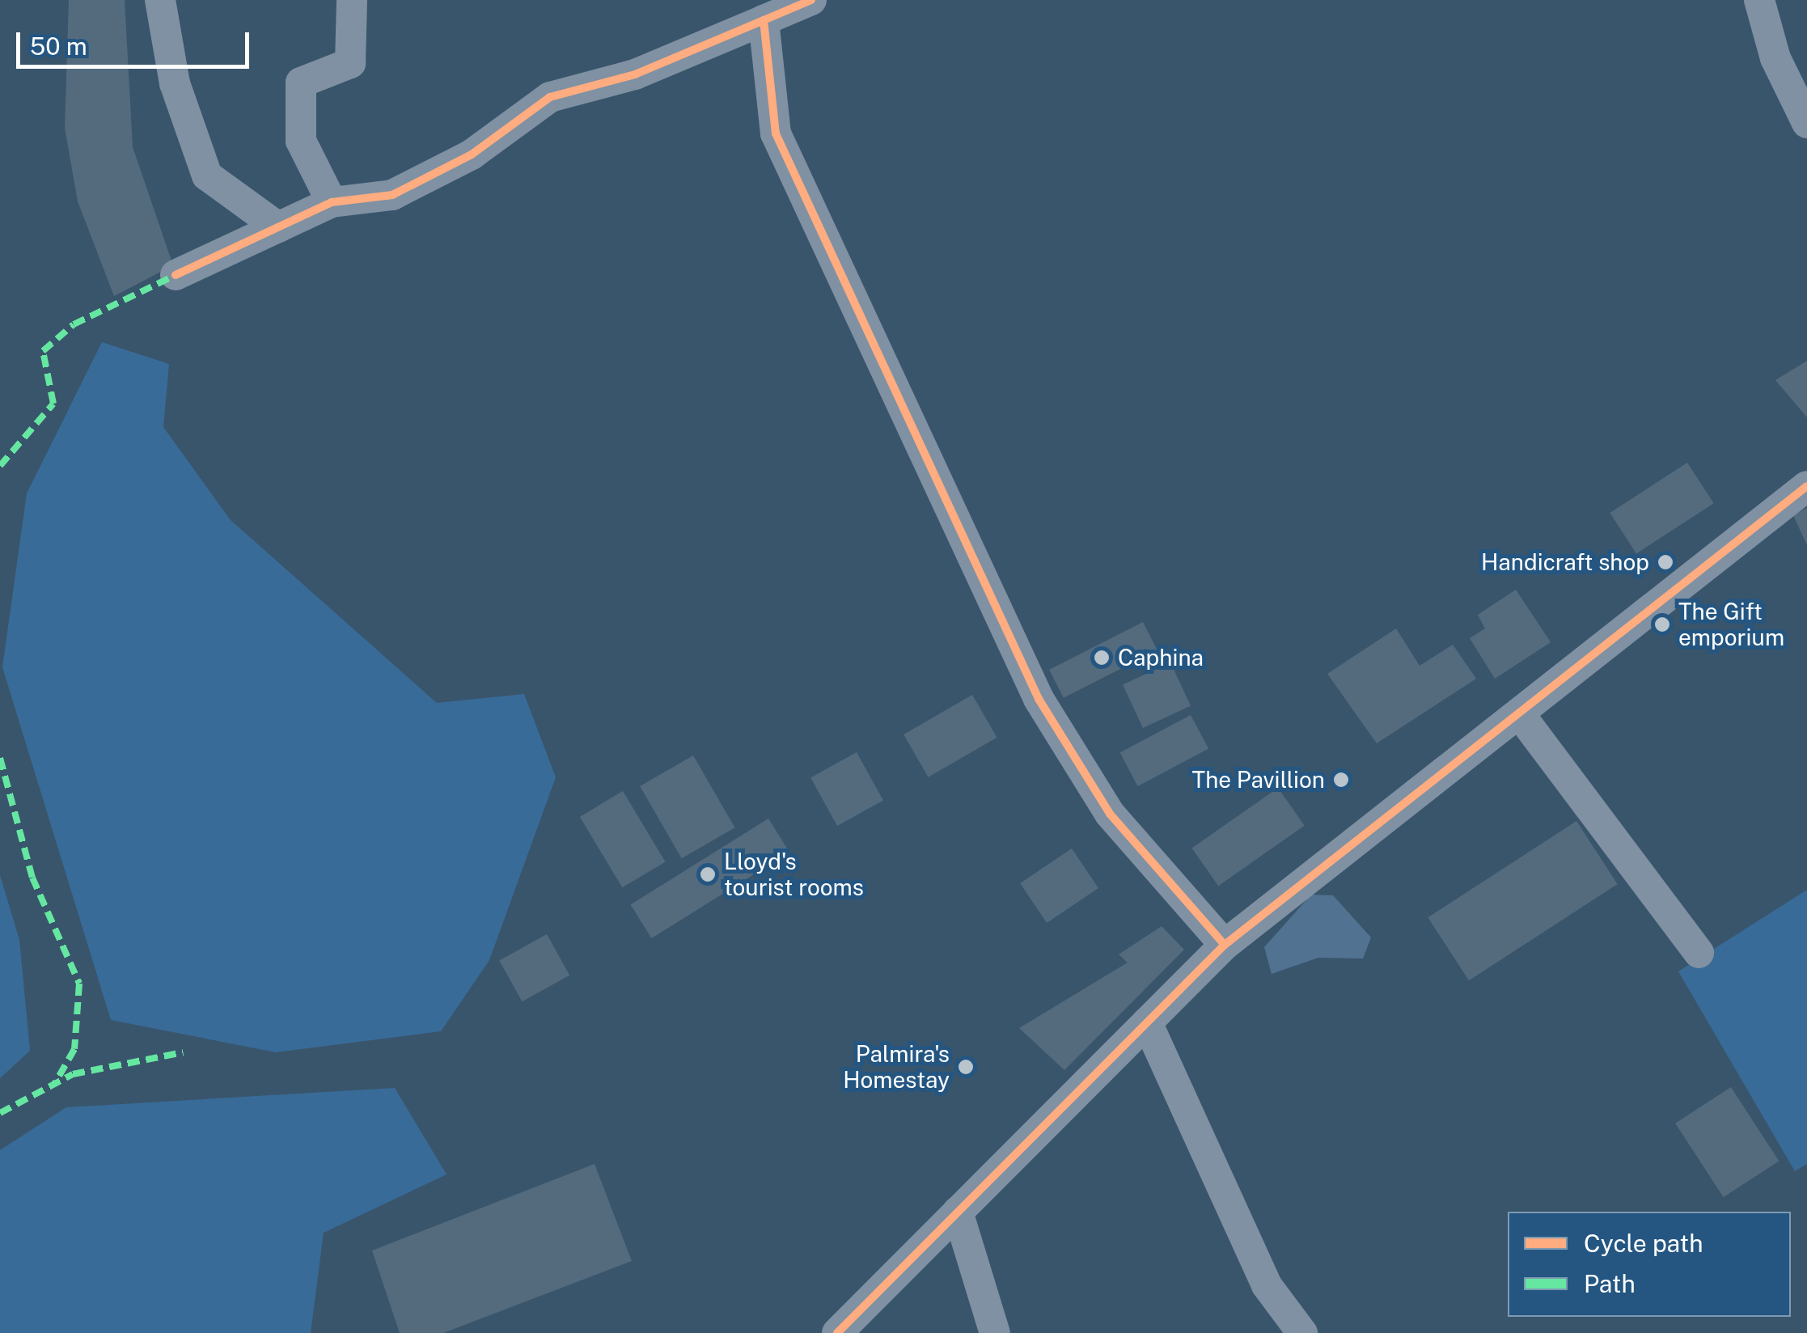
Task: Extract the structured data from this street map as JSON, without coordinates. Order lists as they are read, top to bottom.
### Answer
{
  "places": [
    "Handicraft shop",
    "The Gift emporium",
    "Caphina",
    "The Pavillion",
    "Lloyd's tourist rooms",
    "Palmira's Homestay"
  ],
  "legend": ["Cycle path", "Path"],
  "scale_bar": "50 m"
}
